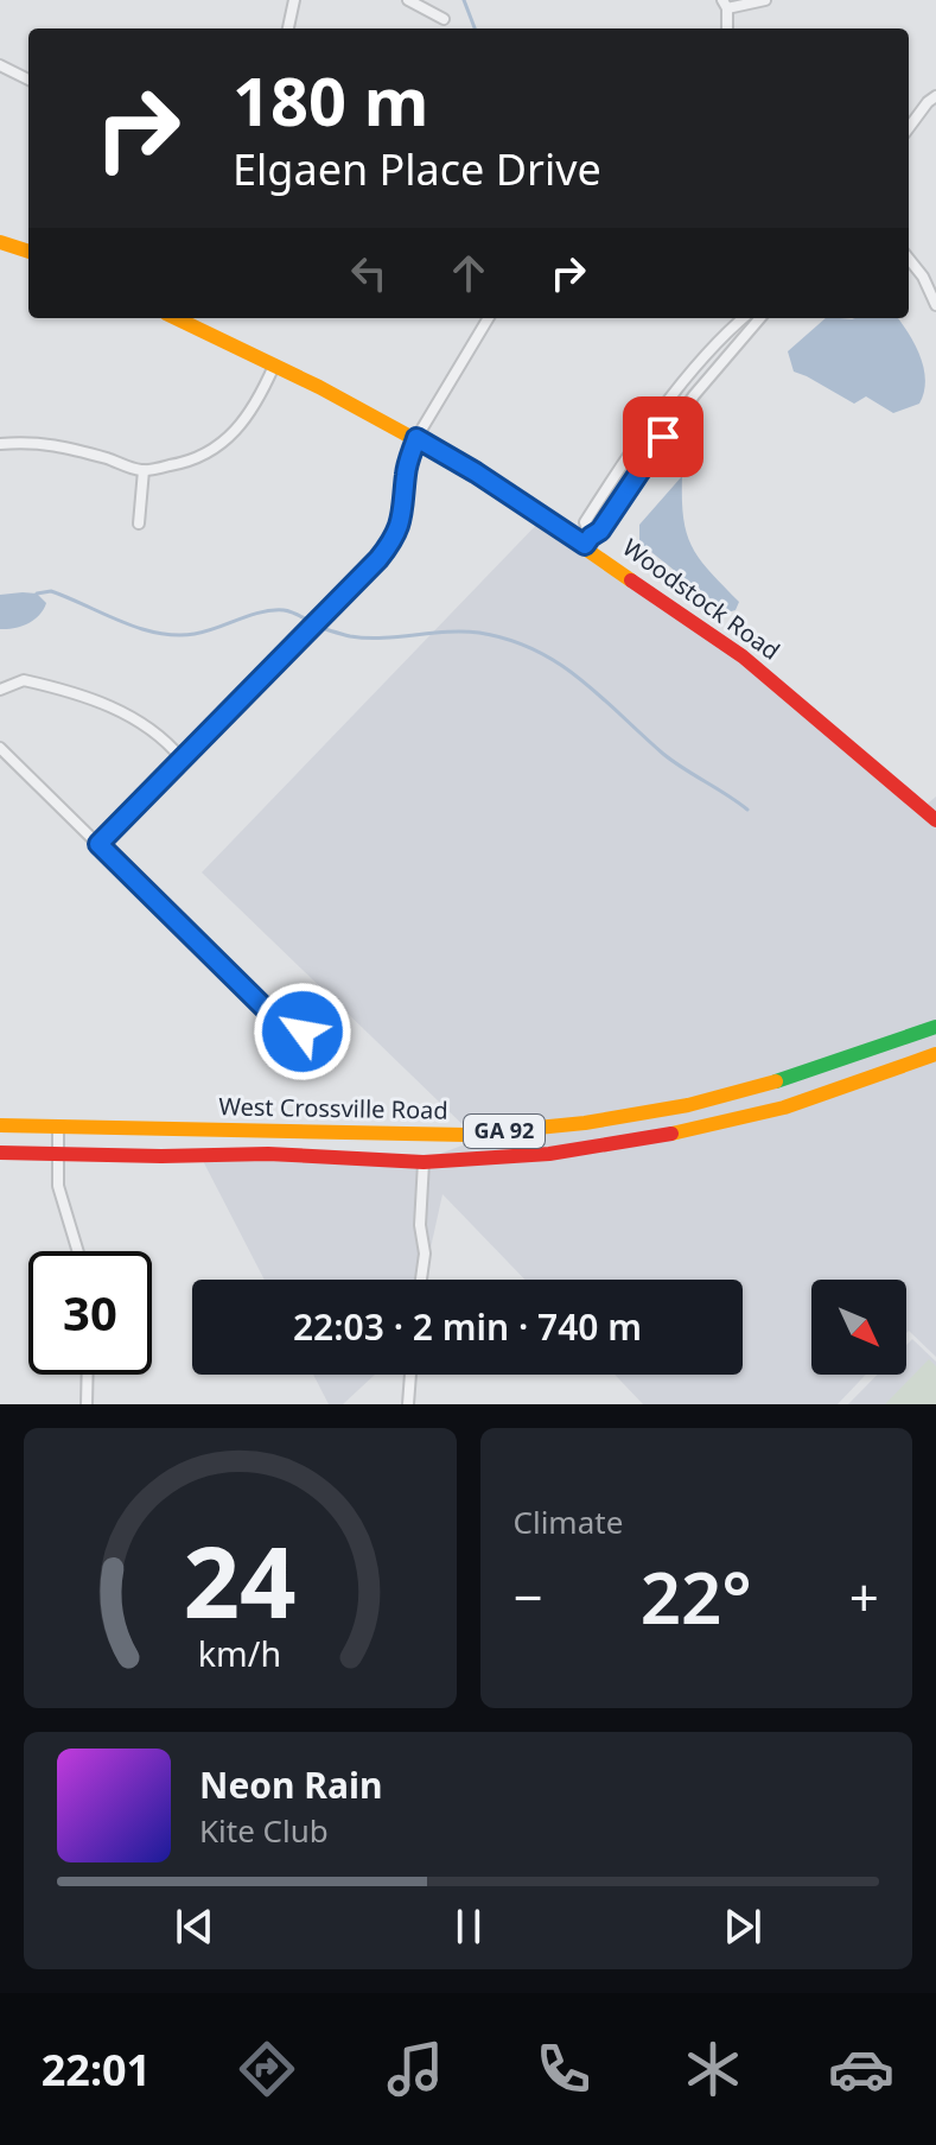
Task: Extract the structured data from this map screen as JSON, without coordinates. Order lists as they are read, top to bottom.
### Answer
{
  "streets": {
    "main road": ["Woodstock Road", "West Crossville Road", "GA 92"]
  },
  "north": "bottom right",
  "page": {
    "turn": ["180 m", "Elgaen Place Drive"],
    "limit": "30",
    "trip": "22:03 · 2 min · 740 m",
    "tile": "Climate",
    "heat": ["−", "22°", "+"],
    "song": ["Neon Rain", "Kite Club"],
    "tabs": "22:01",
    "gauge": ["24", "km/h"]
  }
}
